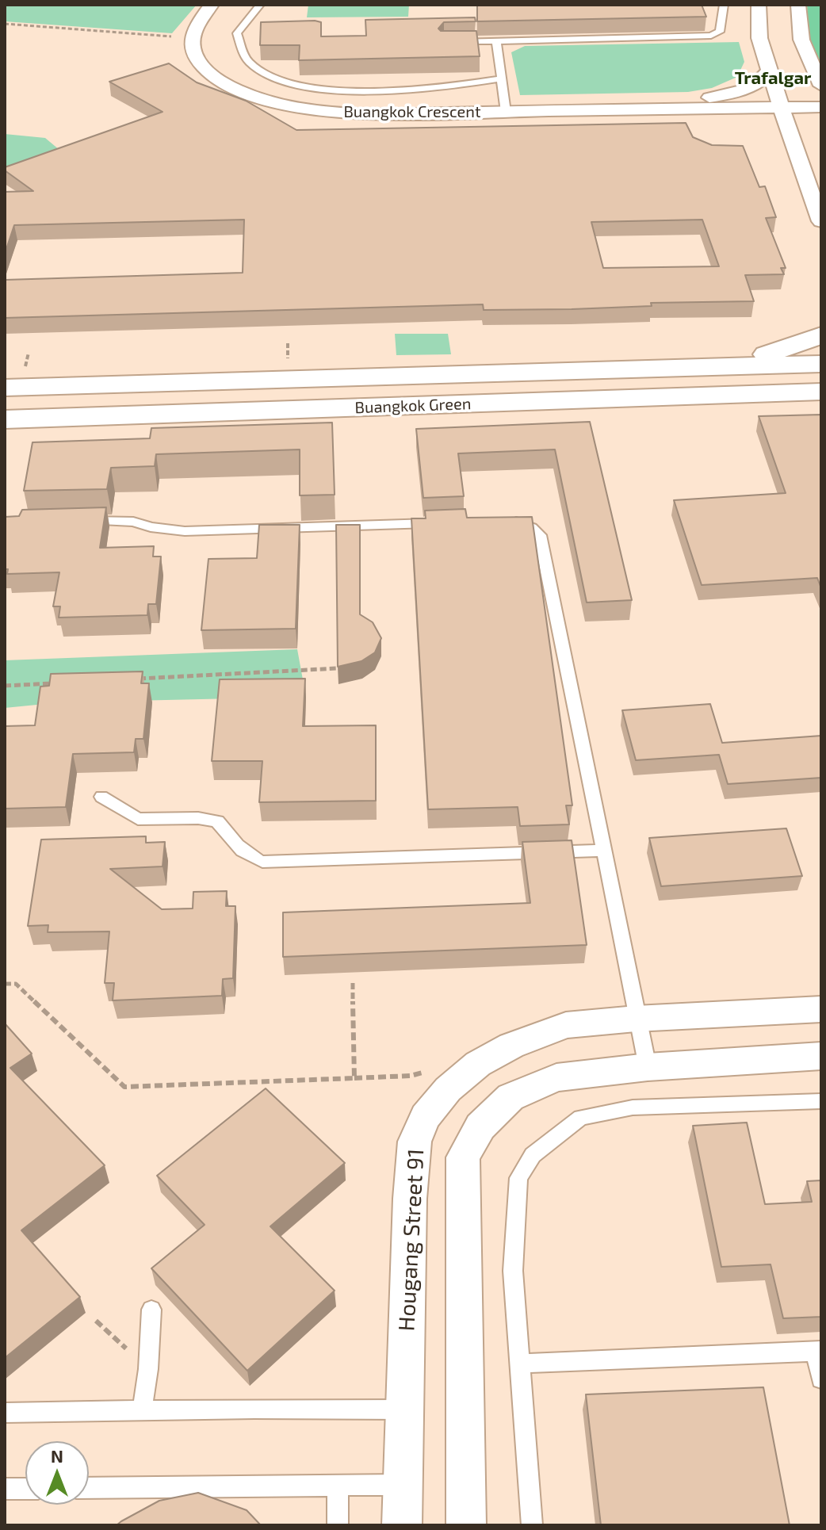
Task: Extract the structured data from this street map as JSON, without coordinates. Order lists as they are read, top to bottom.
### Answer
{
  "streets": {
    "main road": ["Buangkok Green"],
    "street": ["Buangkok Crescent", "Hougang Street 91"]
  },
  "districts": ["Trafalgar"],
  "north": "top"
}
